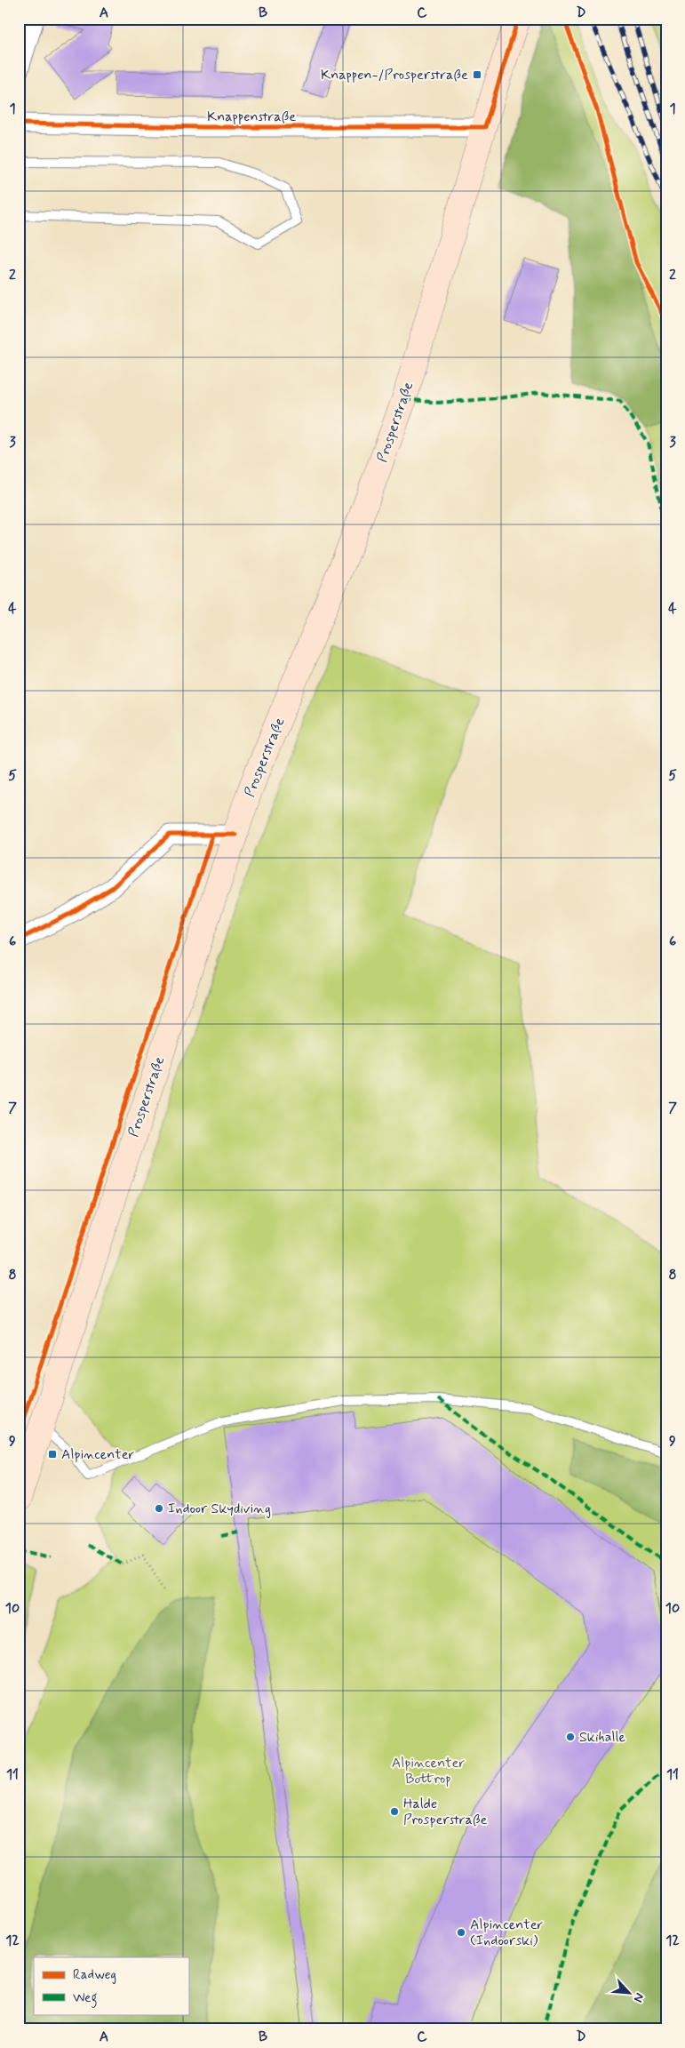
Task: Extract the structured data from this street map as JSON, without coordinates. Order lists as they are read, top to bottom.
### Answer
{
  "streets": {
    "main road": ["Prosperstraße"],
    "street": ["Knappenstraße"]
  },
  "crossings": [
    ["Knappenstraße", "Prosperstraße"]
  ],
  "parks": ["Alpincenter Bottrop"],
  "places": {
    "transit": ["Knappen-/Prosperstraße", "Alpincenter"],
    "other": [
      "Indoor Skydiving",
      "Skihalle",
      "Halde Prosperstraße",
      "Alpincenter (Indoorski)"
    ]
  },
  "legend": ["Radweg", "Weg"],
  "north": "bottom right",
  "grid": {
    "columns": [
      "A",
      "B",
      "C",
      "D"
    ],
    "rows": [
      "1",
      "2",
      "3",
      "4",
      "5",
      "6",
      "7",
      "8",
      "9",
      "10",
      "11",
      "12"
    ]
  }
}
